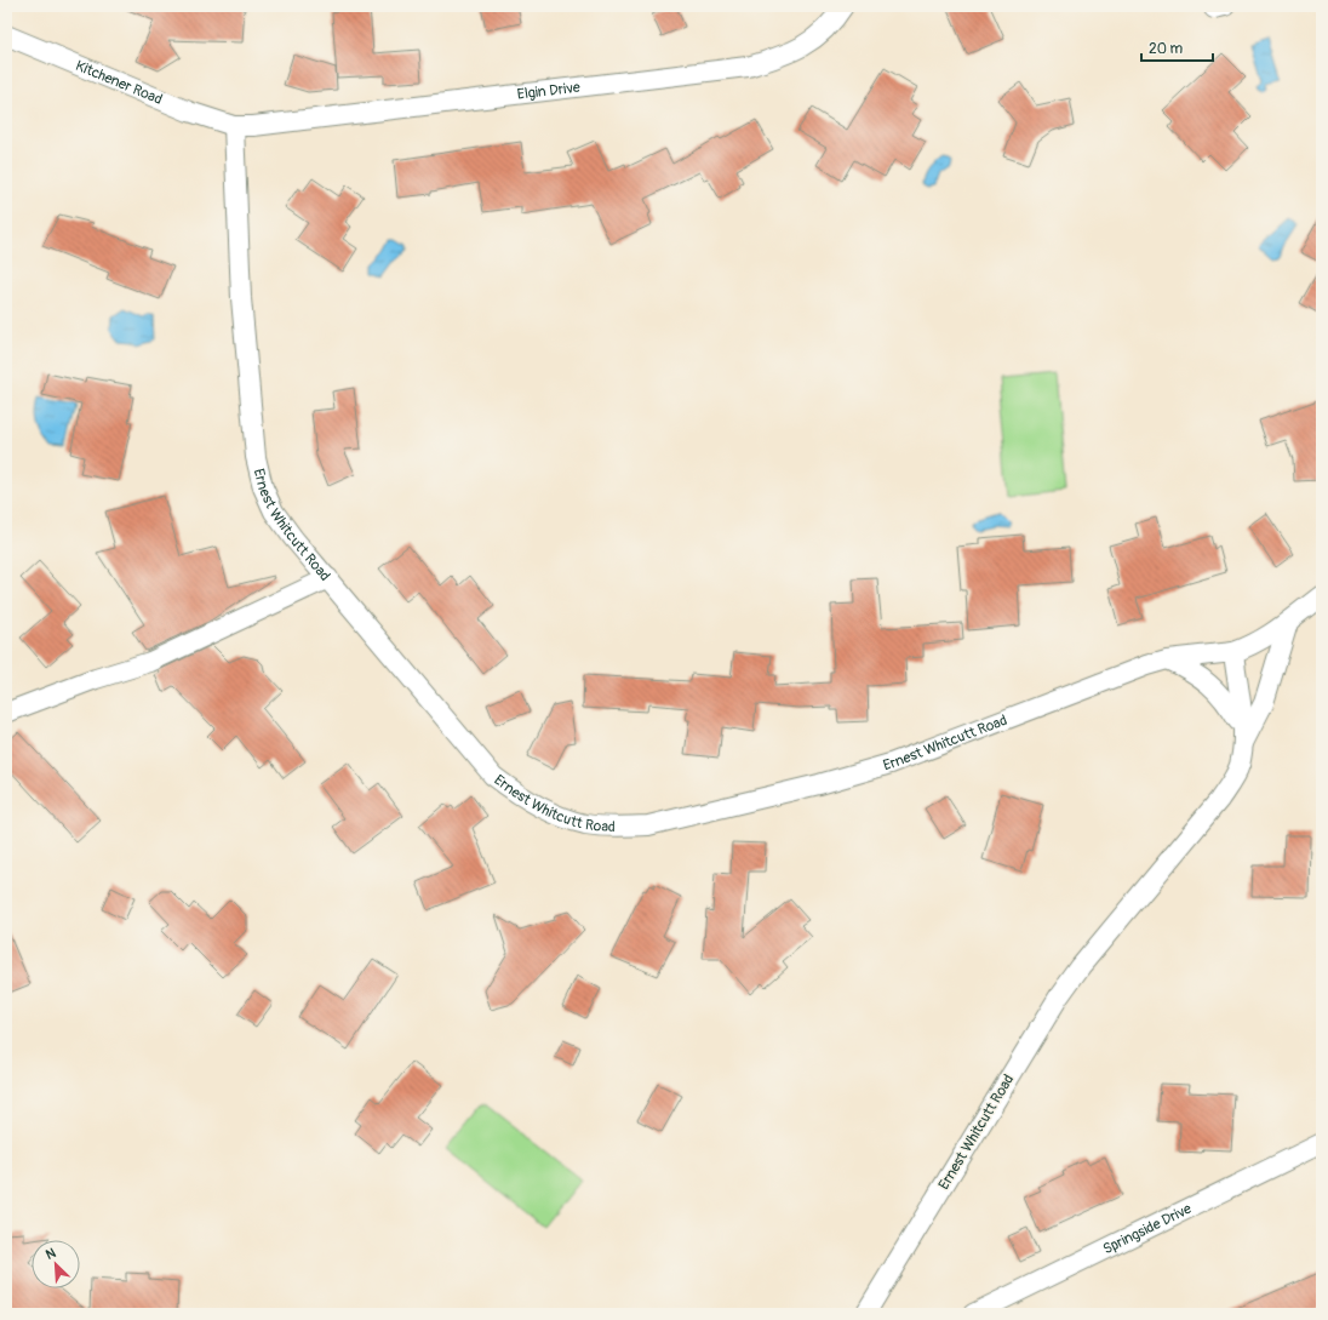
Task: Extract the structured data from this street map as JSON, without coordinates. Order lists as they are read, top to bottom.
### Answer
{
  "streets": {
    "street": [
      "Kitchener Road",
      "Elgin Drive",
      "Ernest Whitcutt Road",
      "Springside Drive"
    ]
  },
  "crossings": [
    ["Kitchener Road", "Elgin Drive"],
    ["Kitchener Road", "Ernest Whitcutt Road"],
    ["Elgin Drive", "Ernest Whitcutt Road"]
  ],
  "scale_bar": "20 m",
  "north": "top left"
}
